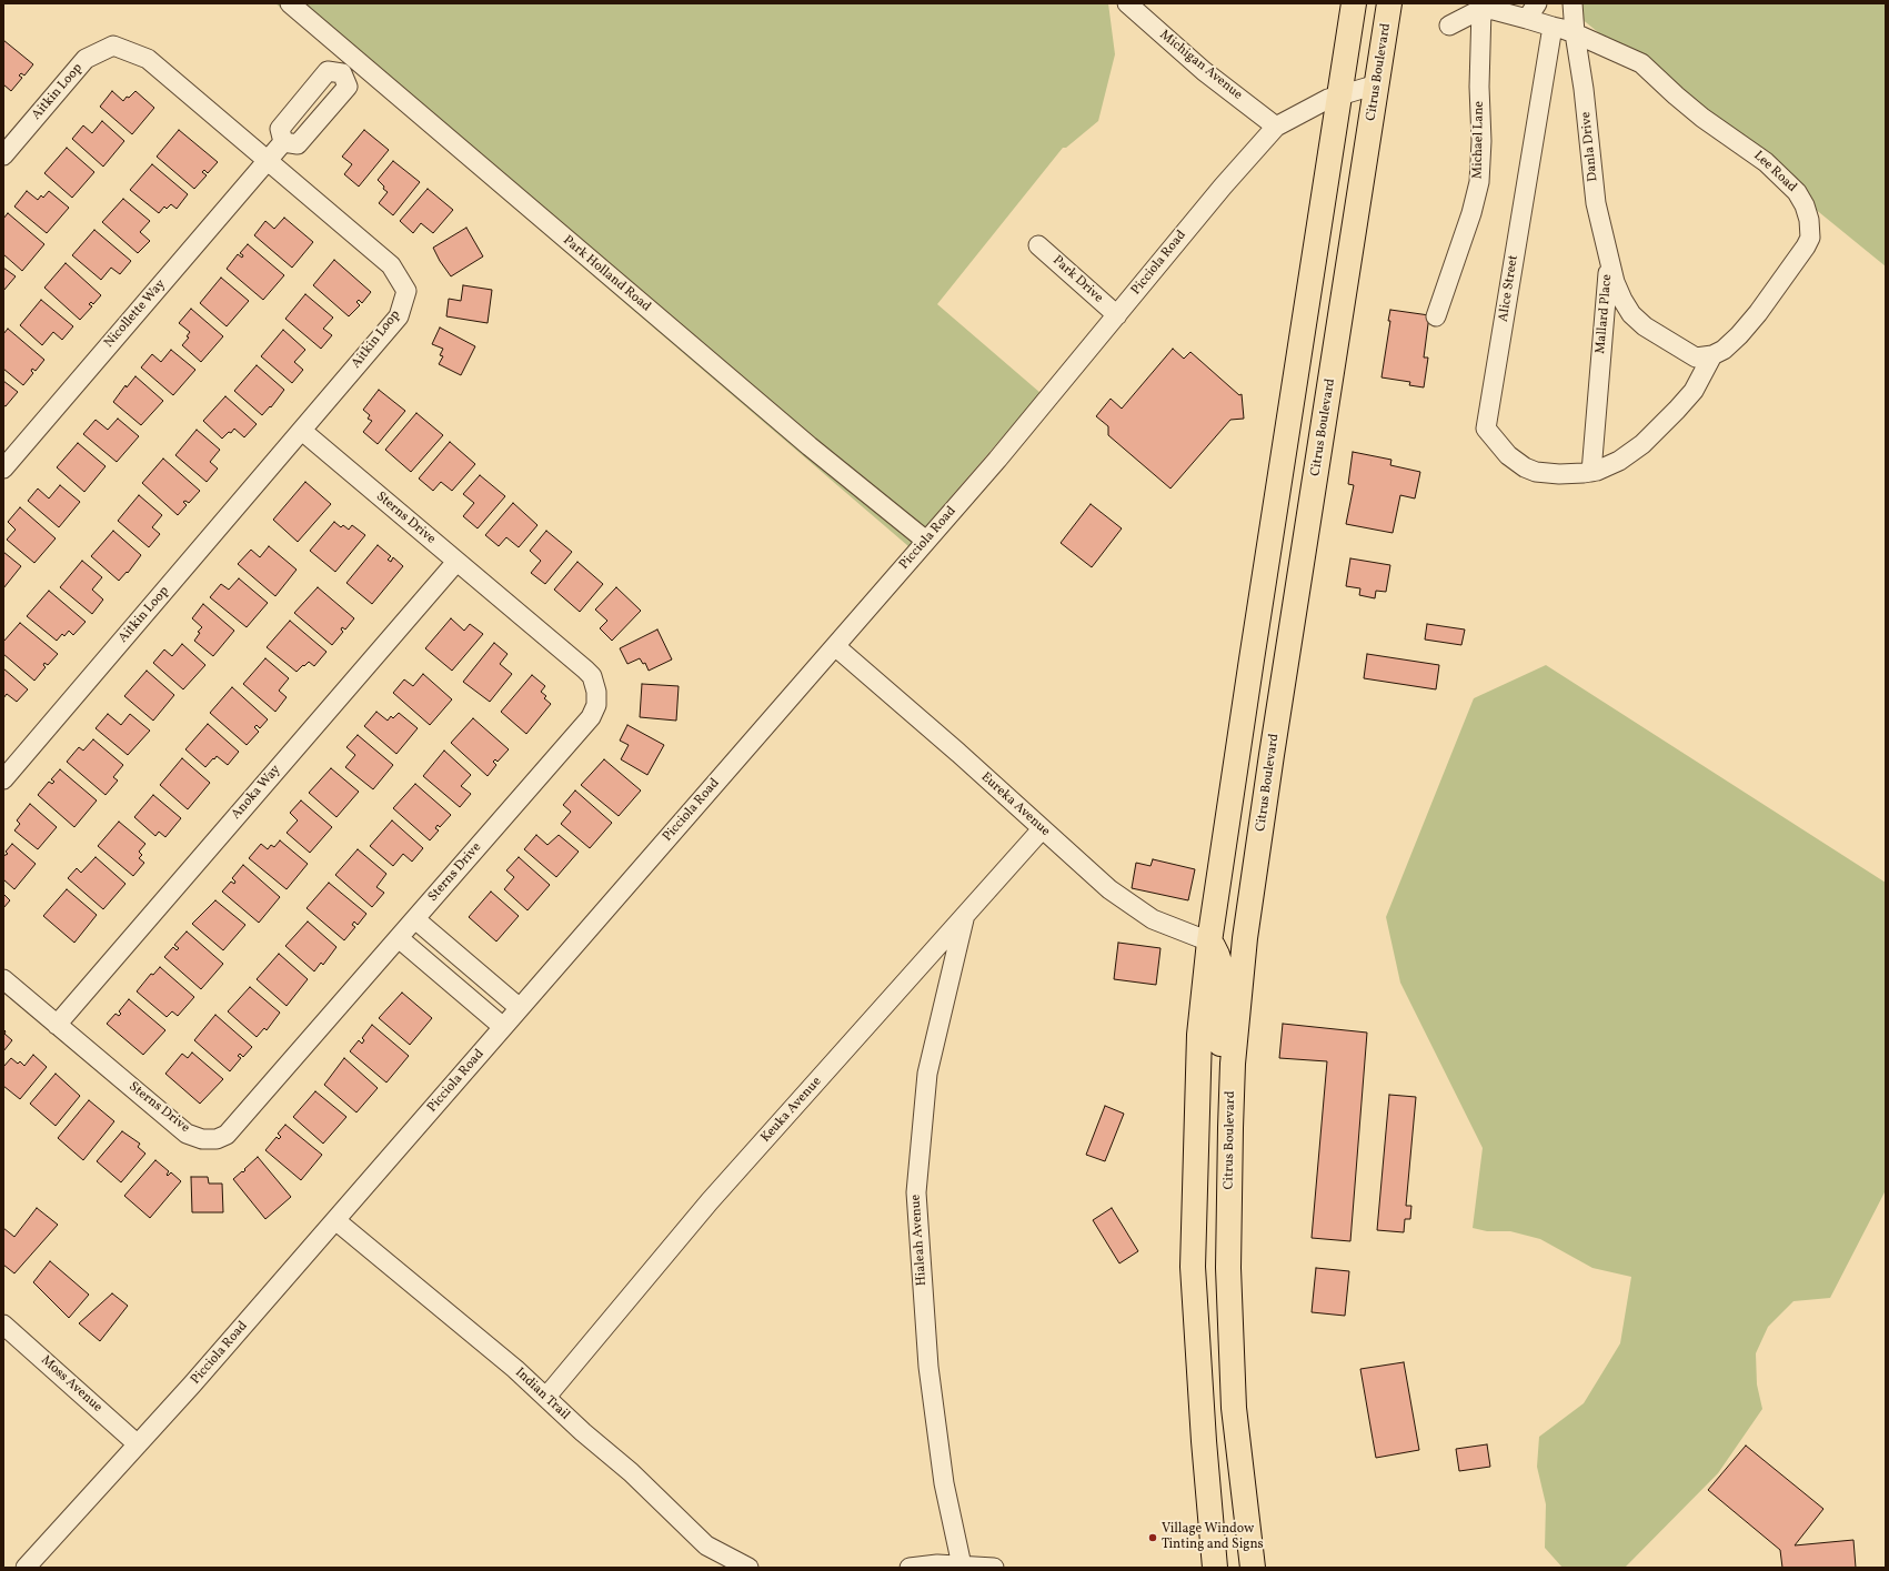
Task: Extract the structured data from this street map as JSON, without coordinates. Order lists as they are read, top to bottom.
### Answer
{
  "streets": {
    "highway": ["Citrus Boulevard"],
    "street": [
      "Michigan Avenue",
      "Aitkin Loop",
      "Michael Lane",
      "Danla Drive",
      "Lee Road",
      "Picciola Road",
      "Park Holland Road",
      "Park Drive",
      "Alice Street",
      "Nicollette Way",
      "Mallard Place",
      "Sterns Drive",
      "Anoka Way",
      "Eureka Avenue",
      "Keuka Avenue",
      "Hialeah Avenue",
      "Moss Avenue",
      "Indian Trail"
    ]
  },
  "crossings": [
    ["Michigan Avenue", "Picciola Road"],
    ["Citrus Boulevard", "Picciola Road"],
    ["Aitkin Loop", "Nicollette Way"],
    ["Aitkin Loop", "Sterns Drive"],
    ["Michael Lane", "Lee Road"],
    ["Danla Drive", "Lee Road"],
    ["Danla Drive", "Mallard Place"],
    ["Lee Road", "Alice Street"],
    ["Lee Road", "Mallard Place"],
    ["Picciola Road", "Park Holland Road"],
    ["Picciola Road", "Park Drive"],
    ["Picciola Road", "Eureka Avenue"],
    ["Picciola Road", "Moss Avenue"],
    ["Picciola Road", "Indian Trail"],
    ["Park Holland Road", "Nicollette Way"],
    ["Alice Street", "Mallard Place"],
    ["Sterns Drive", "Anoka Way"],
    ["Eureka Avenue", "Keuka Avenue"],
    ["Keuka Avenue", "Hialeah Avenue"],
    ["Keuka Avenue", "Indian Trail"]
  ],
  "places": ["Village Window Tinting and Signs"]
}
